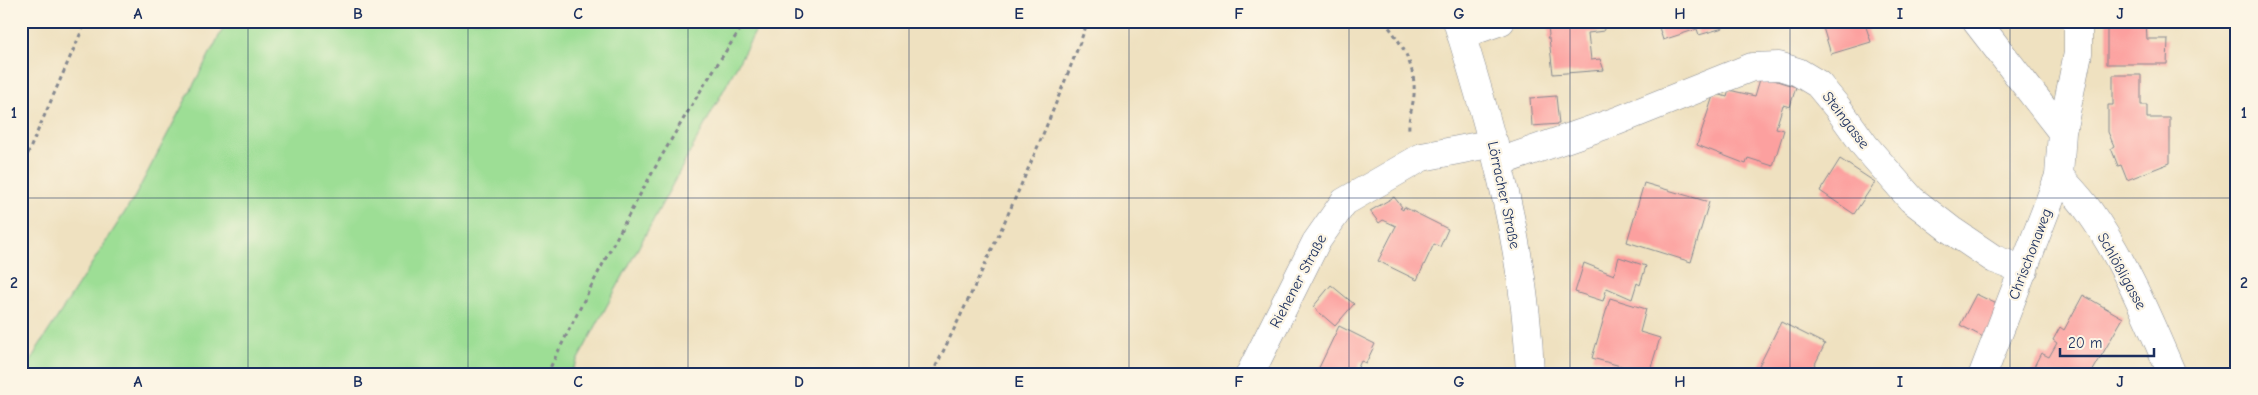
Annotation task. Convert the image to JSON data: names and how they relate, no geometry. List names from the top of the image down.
{
  "streets": {
    "street": [
      "Steingasse",
      "Lörracher Straße",
      "Chrischonaweg",
      "Schlößligasse",
      "Riehener Straße"
    ]
  },
  "crossings": [
    ["Steingasse", "Lörracher Straße"],
    ["Steingasse", "Chrischonaweg"],
    ["Steingasse", "Riehener Straße"],
    ["Lörracher Straße", "Riehener Straße"],
    ["Chrischonaweg", "Schlößligasse"]
  ],
  "scale_bar": "20 m",
  "grid": {
    "columns": [
      "A",
      "B",
      "C",
      "D",
      "E",
      "F",
      "G",
      "H",
      "I",
      "J"
    ],
    "rows": ["1", "2"]
  }
}
